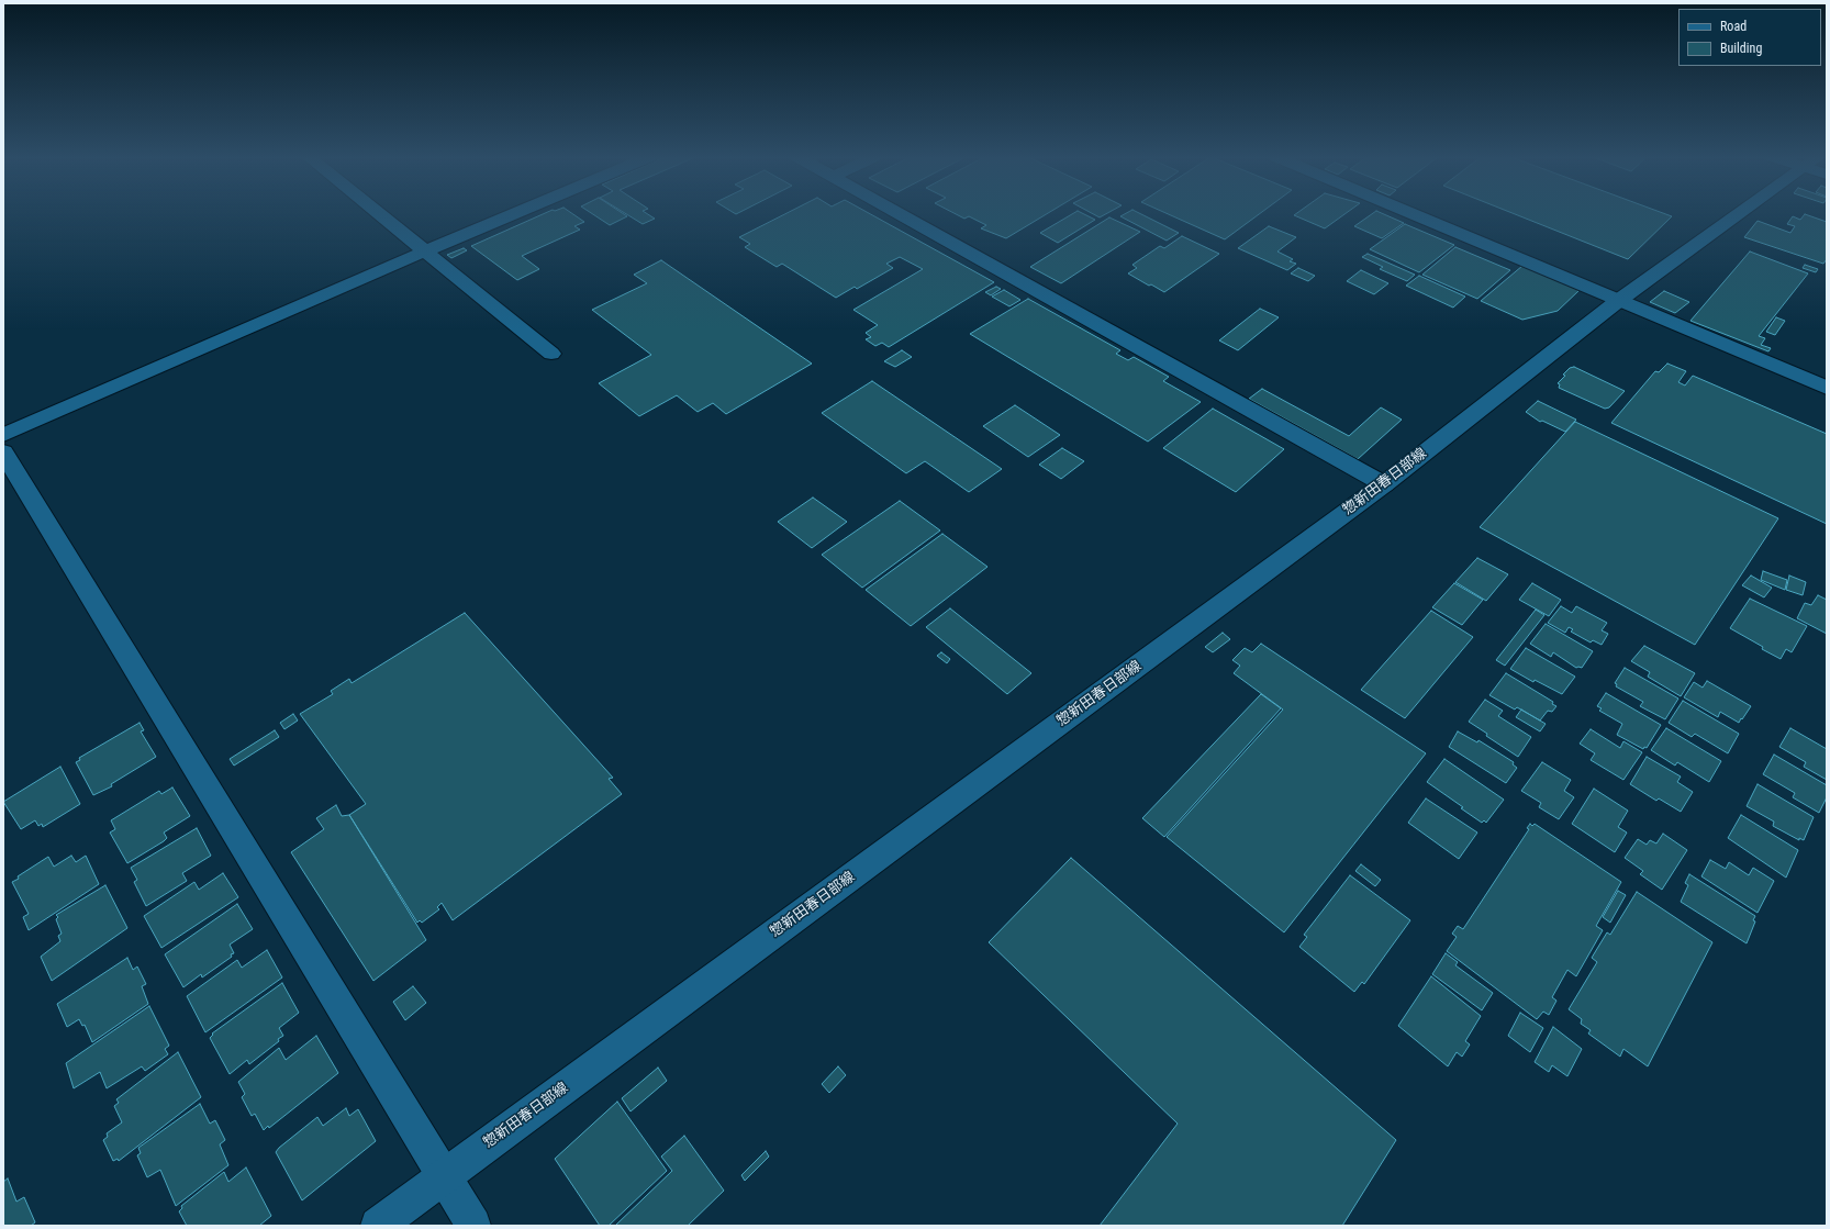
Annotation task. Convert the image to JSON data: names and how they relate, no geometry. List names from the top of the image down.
{
  "streets": {
    "street": ["惣新田春日部線"]
  },
  "legend": ["Road", "Building"]
}
